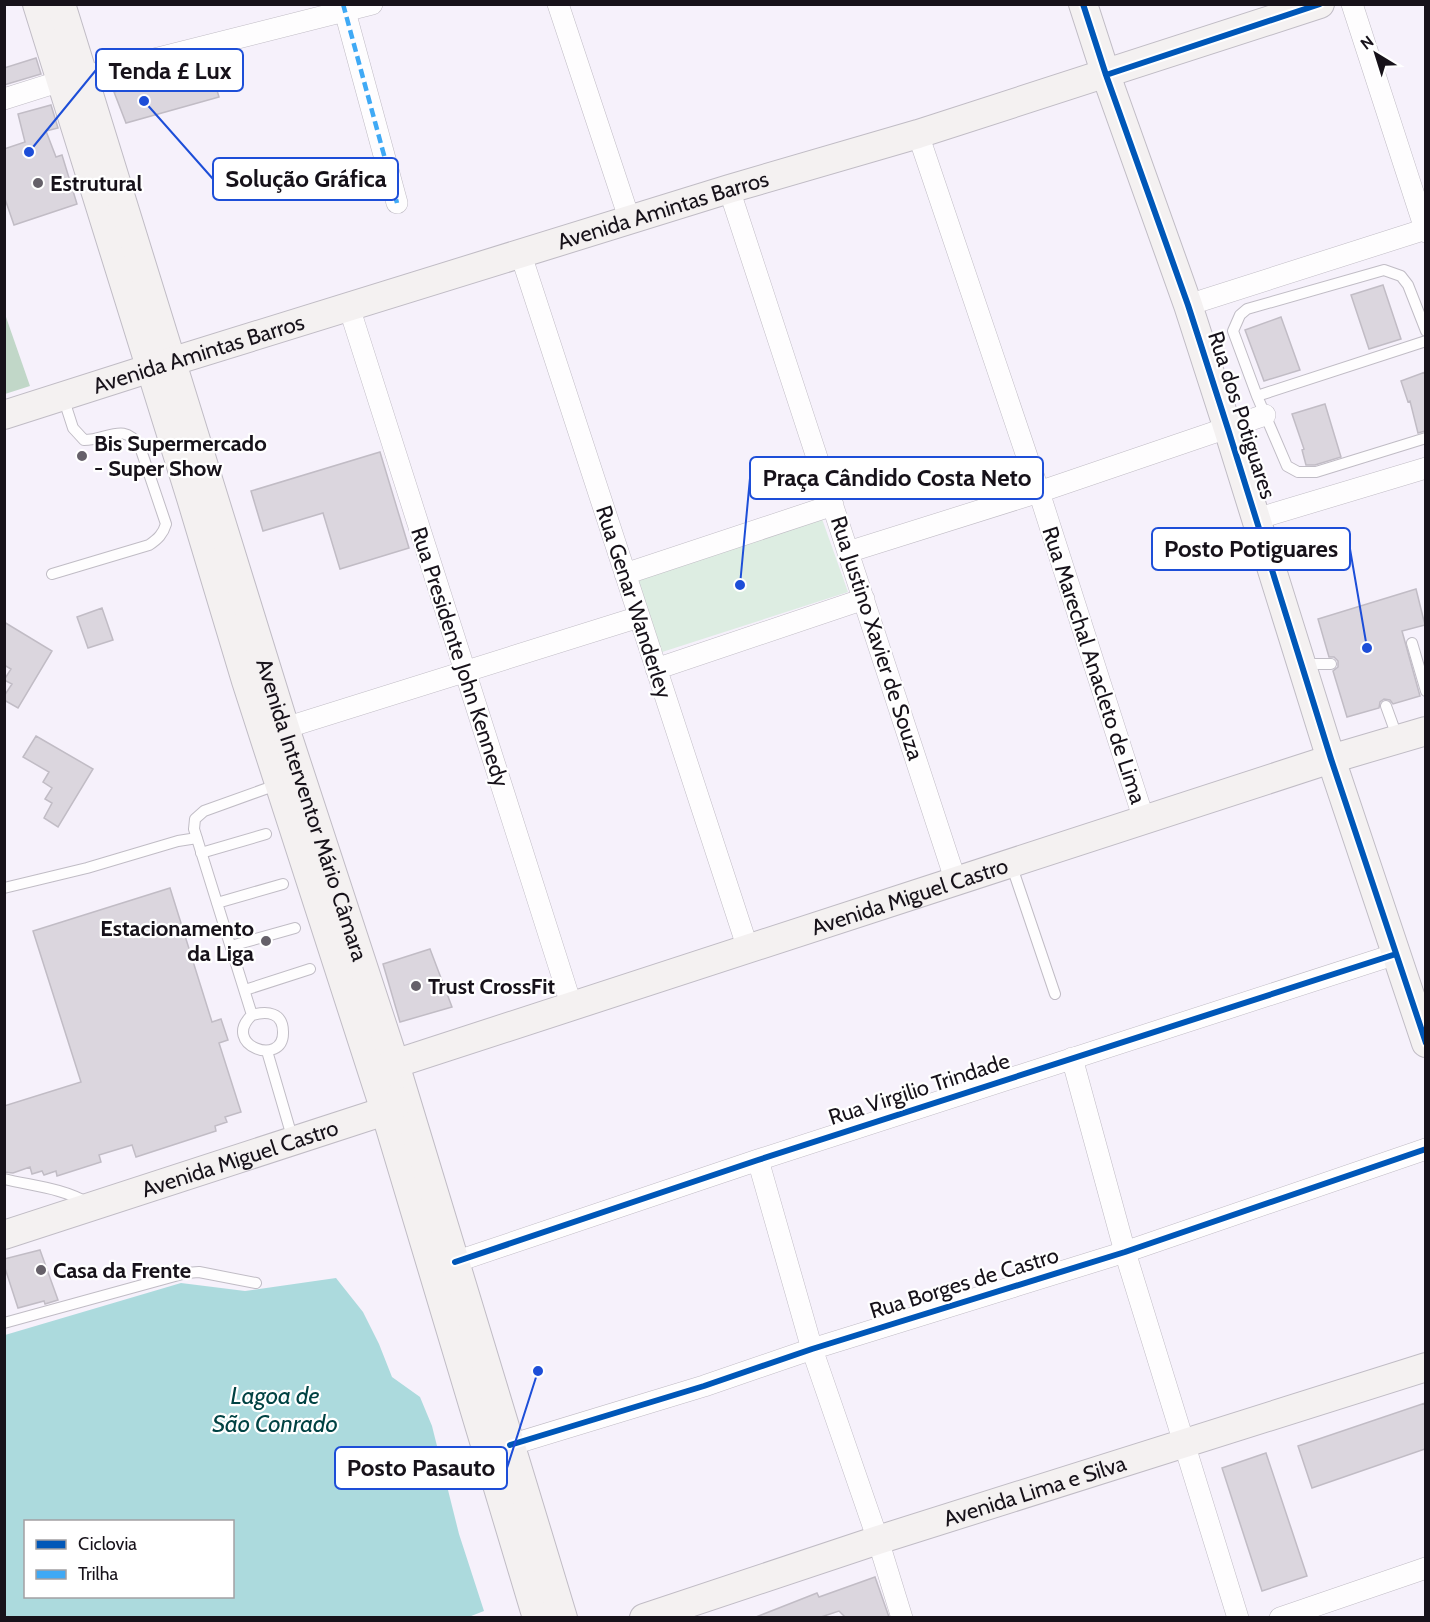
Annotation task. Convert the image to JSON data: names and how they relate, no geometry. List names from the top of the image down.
{
  "streets": {
    "main road": [
      "Avenida Amintas Barros",
      "Rua dos Potiguares",
      "Avenida Interventor Mário Câmara",
      "Avenida Miguel Castro",
      "Avenida Lima e Silva"
    ],
    "street": [
      "Rua Genar Wanderley",
      "Rua Justino Xavier de Souza",
      "Rua Presidente John Kennedy",
      "Rua Marechal Anacleto de Lima",
      "Rua Virgilio Trindade",
      "Rua Borges de Castro"
    ]
  },
  "crossings": [
    ["Avenida Amintas Barros", "Rua dos Potiguares"],
    ["Avenida Amintas Barros", "Rua Genar Wanderley"],
    ["Avenida Amintas Barros", "Rua Justino Xavier de Souza"],
    ["Avenida Amintas Barros", "Rua Presidente John Kennedy"],
    ["Avenida Amintas Barros", "Rua Marechal Anacleto de Lima"],
    ["Avenida Amintas Barros", "Avenida Interventor Mário Câmara"],
    ["Rua dos Potiguares", "Avenida Miguel Castro"],
    ["Rua dos Potiguares", "Rua Virgilio Trindade"],
    ["Rua Genar Wanderley", "Avenida Miguel Castro"],
    ["Rua Justino Xavier de Souza", "Avenida Miguel Castro"],
    ["Rua Presidente John Kennedy", "Avenida Miguel Castro"],
    ["Rua Marechal Anacleto de Lima", "Avenida Miguel Castro"],
    ["Avenida Interventor Mário Câmara", "Avenida Miguel Castro"],
    ["Avenida Interventor Mário Câmara", "Rua Virgilio Trindade"],
    ["Avenida Interventor Mário Câmara", "Rua Borges de Castro"]
  ],
  "water": ["Lagoa de São Conrado"],
  "places": [
    "Solução Gráfica",
    "Tenda £ Lux",
    "Estrutural",
    "Bis Supermercado - Super Show",
    "Praça Cândido Costa Neto",
    "Posto Potiguares",
    "Estacionamento da Liga",
    "Trust CrossFit",
    "Casa da Frente",
    "Posto Pasauto"
  ],
  "legend": ["Ciclovia", "Trilha"],
  "north": "top left"
}
